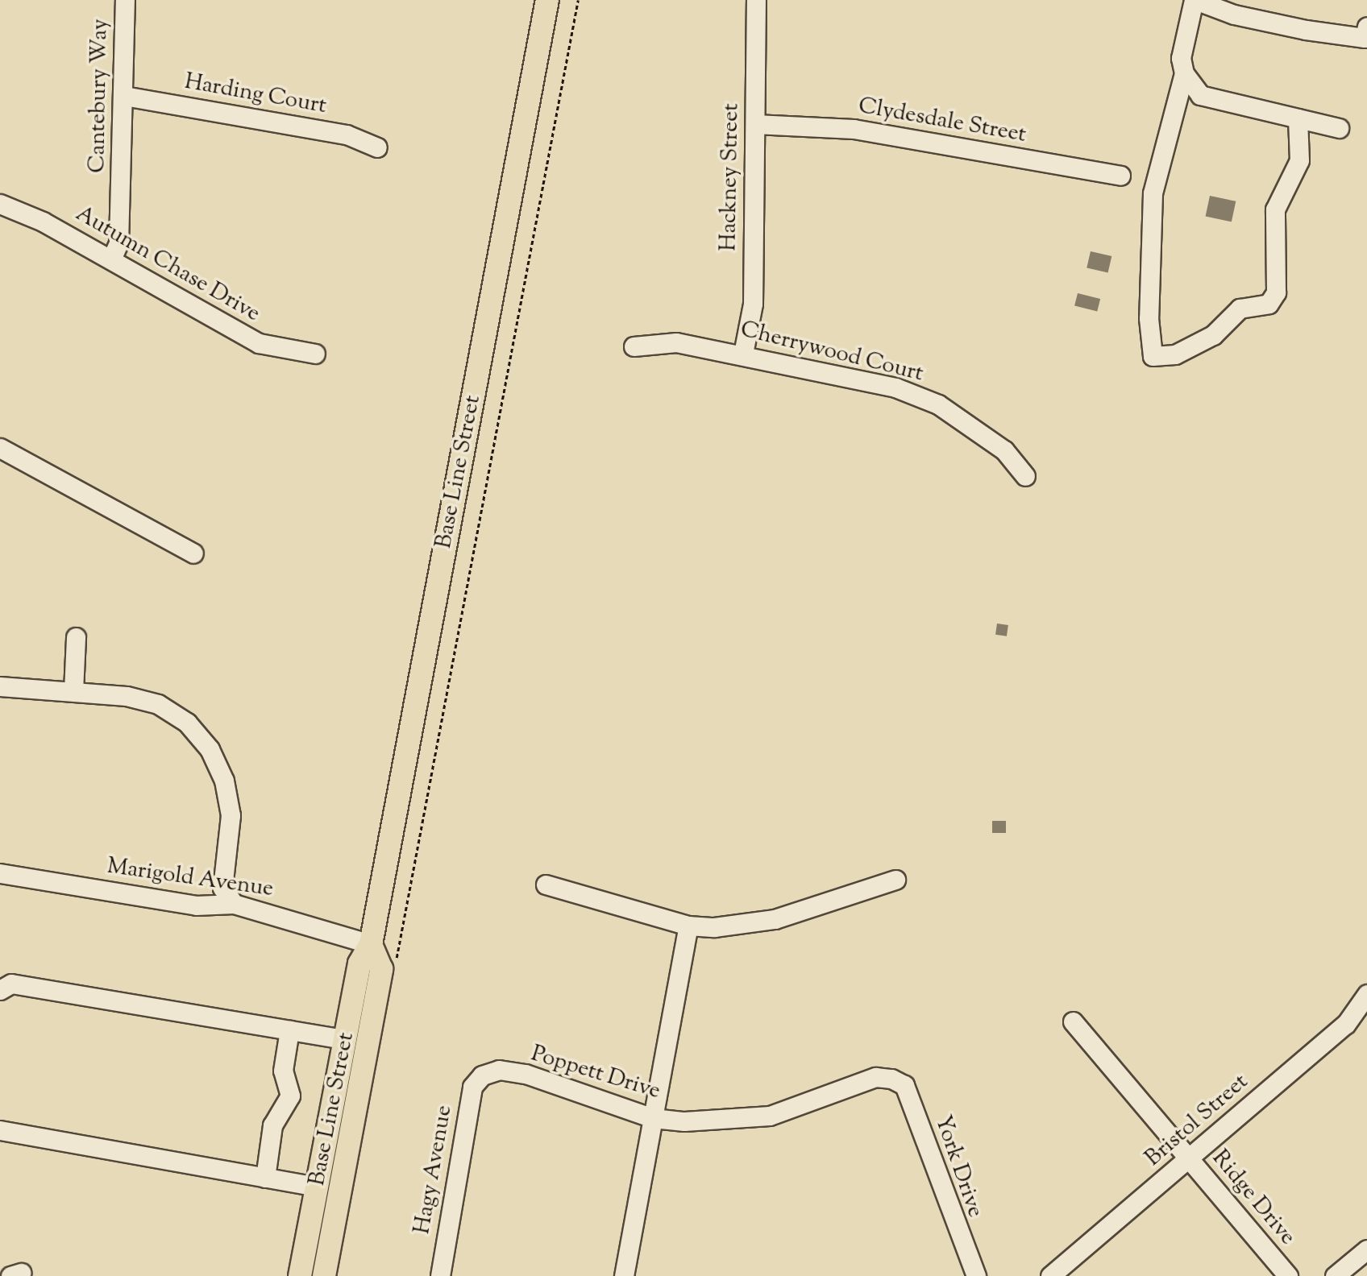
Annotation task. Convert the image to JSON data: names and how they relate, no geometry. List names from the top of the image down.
{
  "streets": {
    "main road": ["Base Line Street"],
    "street": [
      "Harding Court",
      "Cantebury Way",
      "Clydesdale Street",
      "Hackney Street",
      "Autumn Chase Drive",
      "Cherrywood Court",
      "Marigold Avenue",
      "Poppett Drive",
      "Bristol Street",
      "York Drive",
      "Hagy Avenue",
      "Ridge Drive"
    ]
  },
  "crossings": [
    ["Harding Court", "Cantebury Way"],
    ["Cantebury Way", "Autumn Chase Drive"],
    ["Clydesdale Street", "Hackney Street"],
    ["Hackney Street", "Cherrywood Court"],
    ["Base Line Street", "Marigold Avenue"],
    ["Poppett Drive", "York Drive"],
    ["Poppett Drive", "Hagy Avenue"],
    ["Bristol Street", "Ridge Drive"]
  ]
}
